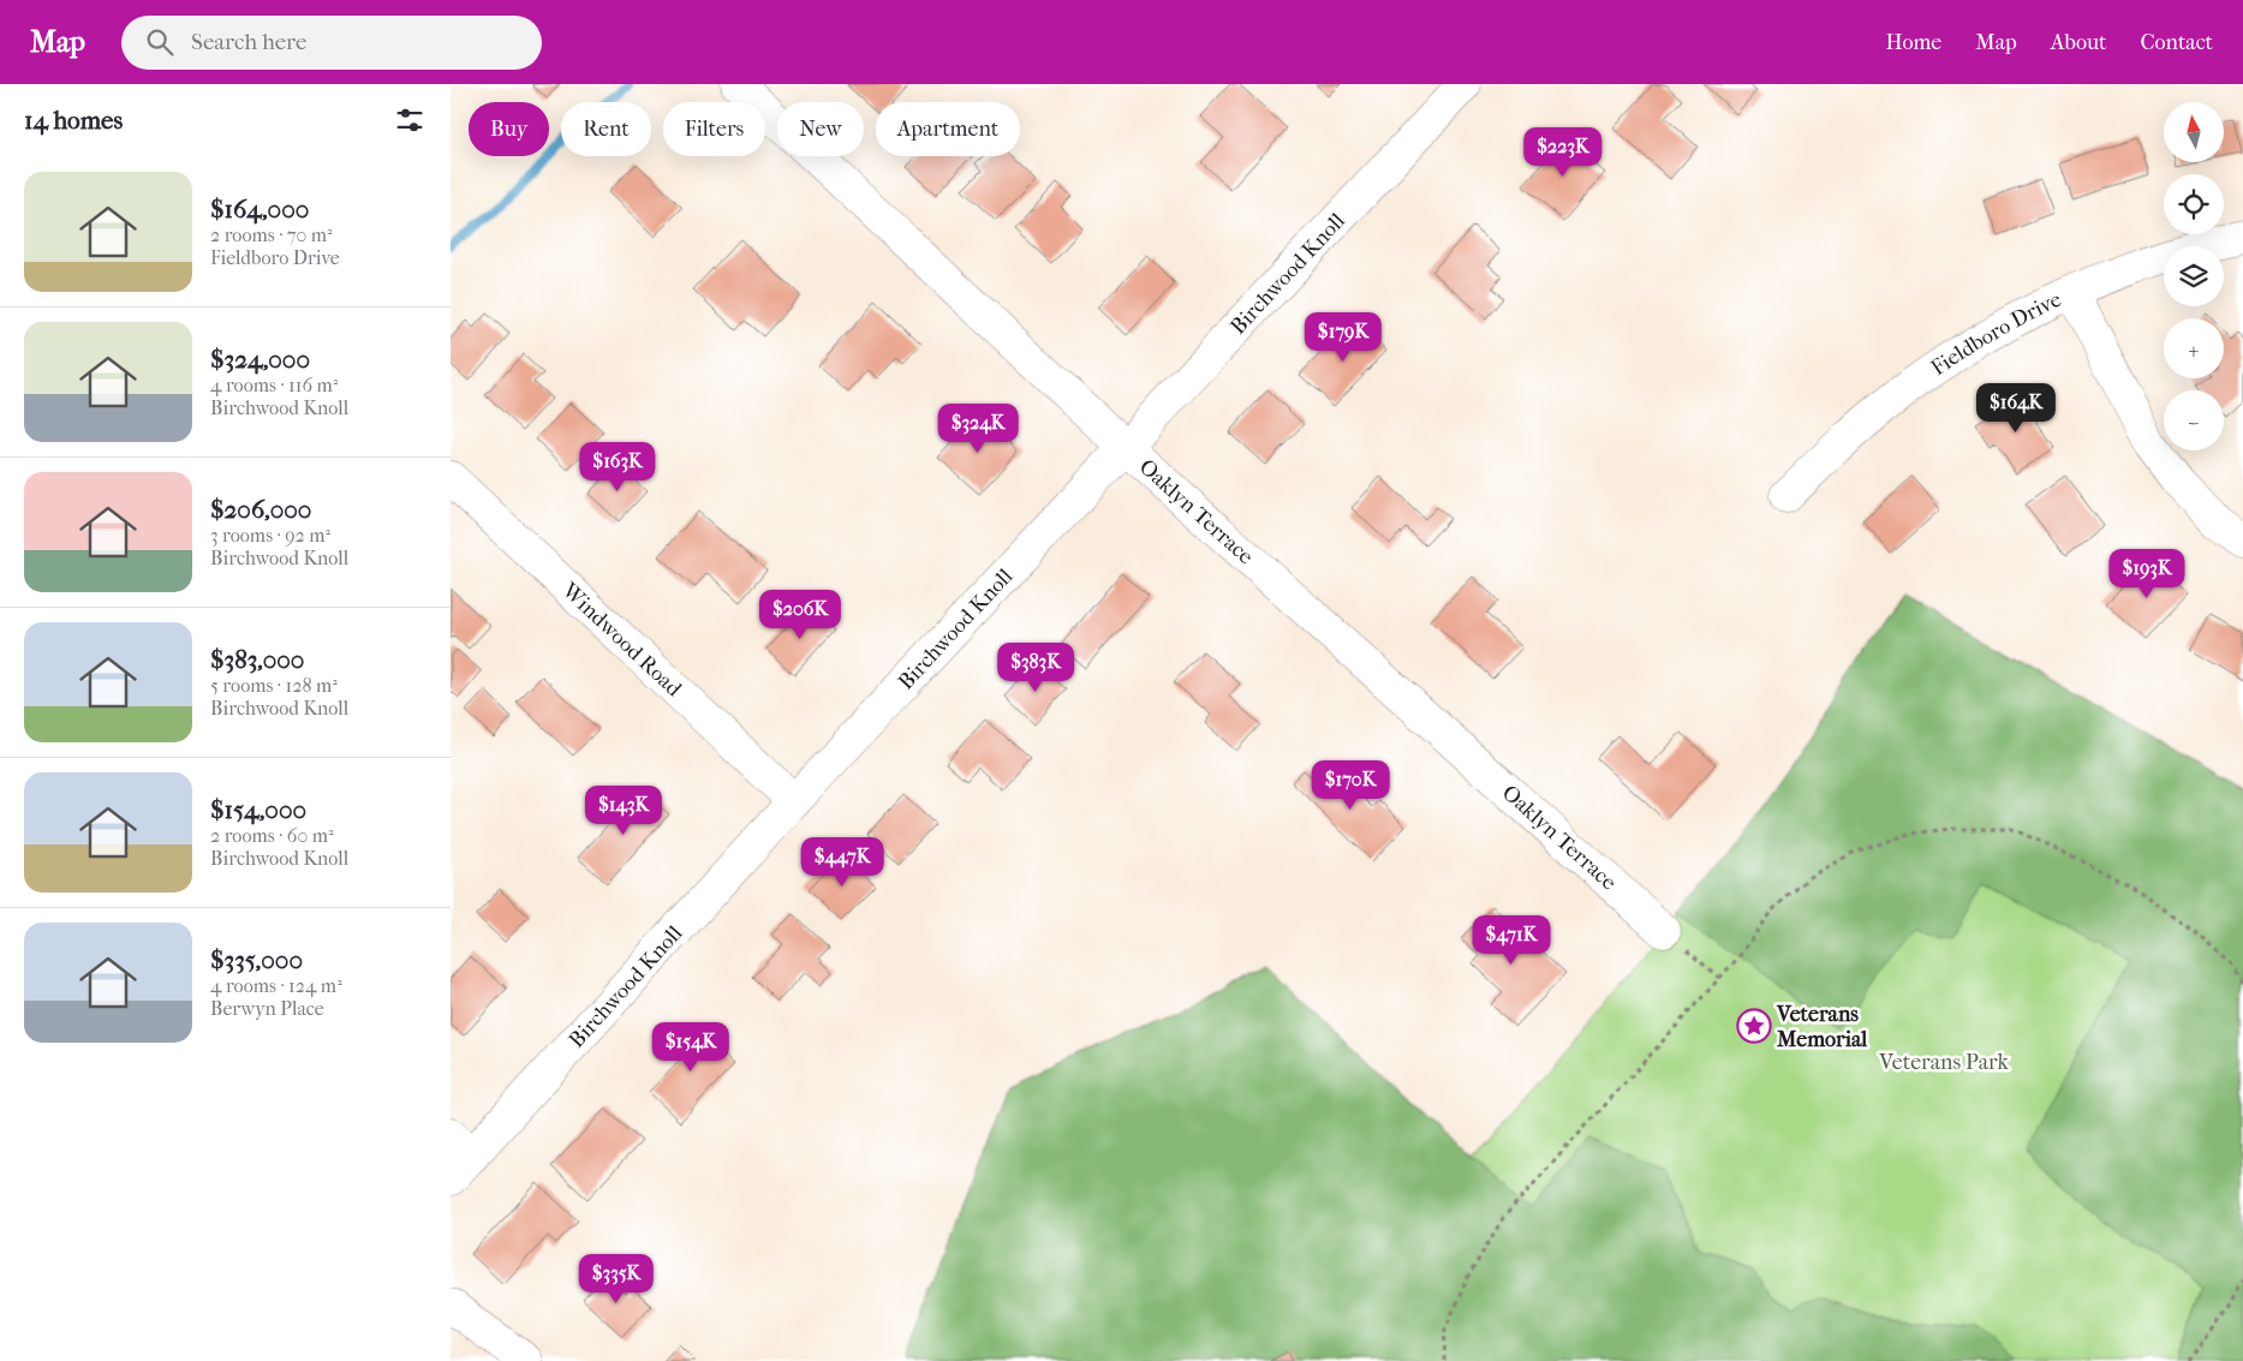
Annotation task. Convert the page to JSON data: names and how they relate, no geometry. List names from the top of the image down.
{
  "streets": {
    "street": [
      "Birchwood Knoll",
      "Fieldboro Drive",
      "Oaklyn Terrace",
      "Windwood Road"
    ]
  },
  "crossings": [
    ["Birchwood Knoll", "Oaklyn Terrace"],
    ["Birchwood Knoll", "Windwood Road"]
  ],
  "parks": ["Veterans Park"],
  "places": {
    "place": ["Veterans Memorial"]
  },
  "north": "top",
  "page": {
    "header": "Map",
    "search": "Search here",
    "nav": [
      "Home",
      "Map",
      "About",
      "Contact"
    ],
    "heading": "14 homes",
    "map_buttons": ["+", "−"],
    "chip": [
      "Buy",
      "Rent",
      "Filters",
      "New",
      "Apartment"
    ],
    "price": [
      "$223K",
      "$179K",
      "$164K",
      "$324K",
      "$163K",
      "$193K",
      "$206K",
      "$383K",
      "$170K",
      "$143K",
      "$447K",
      "$471K",
      "$154K",
      "$335K"
    ],
    "list": [
      {
        "name": "$164,000",
        "note": "2 rooms · 70 m² · Fieldboro Drive"
      },
      {
        "name": "$324,000",
        "note": "4 rooms · 116 m² · Birchwood Knoll"
      },
      {
        "name": "$206,000",
        "note": "3 rooms · 92 m² · Birchwood Knoll"
      },
      {
        "name": "$383,000",
        "note": "5 rooms · 128 m² · Birchwood Knoll"
      },
      {
        "name": "$154,000",
        "note": "2 rooms · 60 m² · Birchwood Knoll"
      },
      {
        "name": "$335,000",
        "note": "4 rooms · 124 m² · Berwyn Place"
      }
    ]
  }
}
